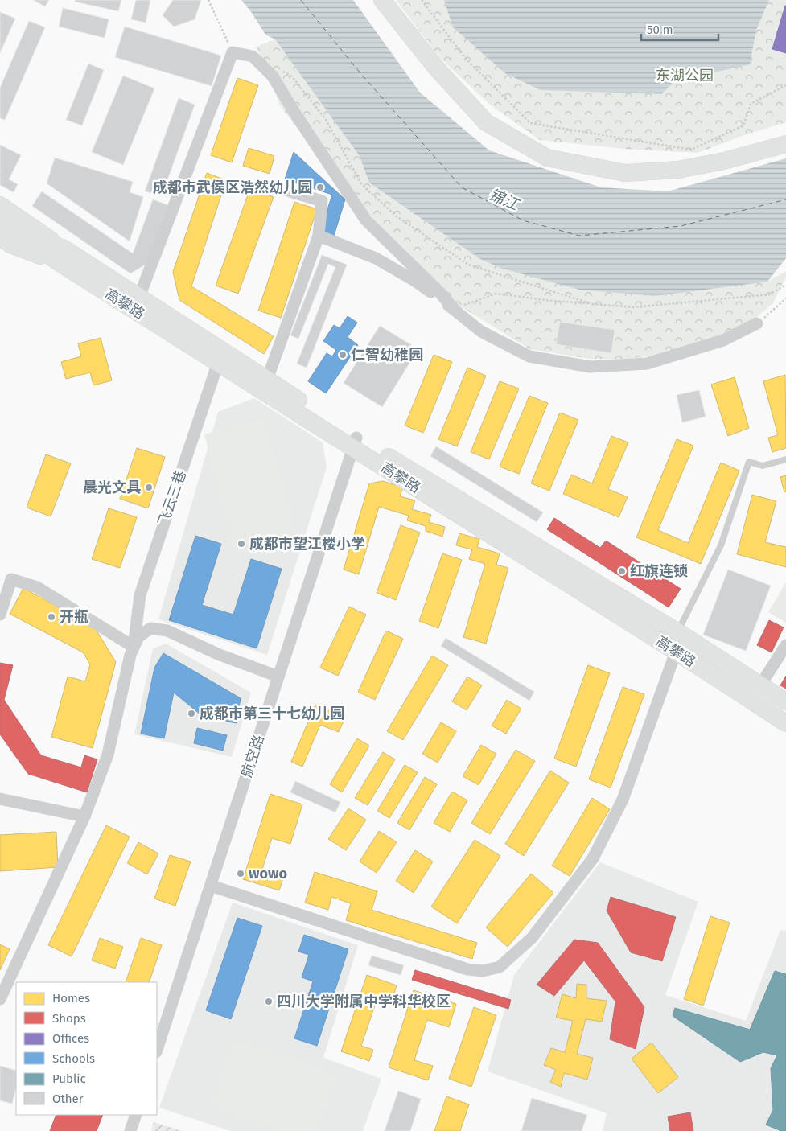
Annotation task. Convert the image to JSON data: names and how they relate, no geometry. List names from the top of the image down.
{
  "streets": {
    "main road": ["高攀路"],
    "street": ["飞云三巷", "航空路"]
  },
  "crossings": [
    ["高攀路", "飞云三巷"],
    ["高攀路", "航空路"]
  ],
  "water": ["锦江"],
  "parks": ["东湖公园"],
  "places": [
    "成都市武侯区浩然幼儿园",
    "仁智幼稚园",
    "晨光文具",
    "成都市望江楼小学",
    "红旗连锁",
    "开瓶",
    "成都市第三十七幼儿园",
    "wowo",
    "四川大学附属中学科华校区"
  ],
  "legend": [
    "Homes",
    "Shops",
    "Offices",
    "Schools",
    "Public",
    "Other"
  ],
  "scale_bar": "50 m"
}
